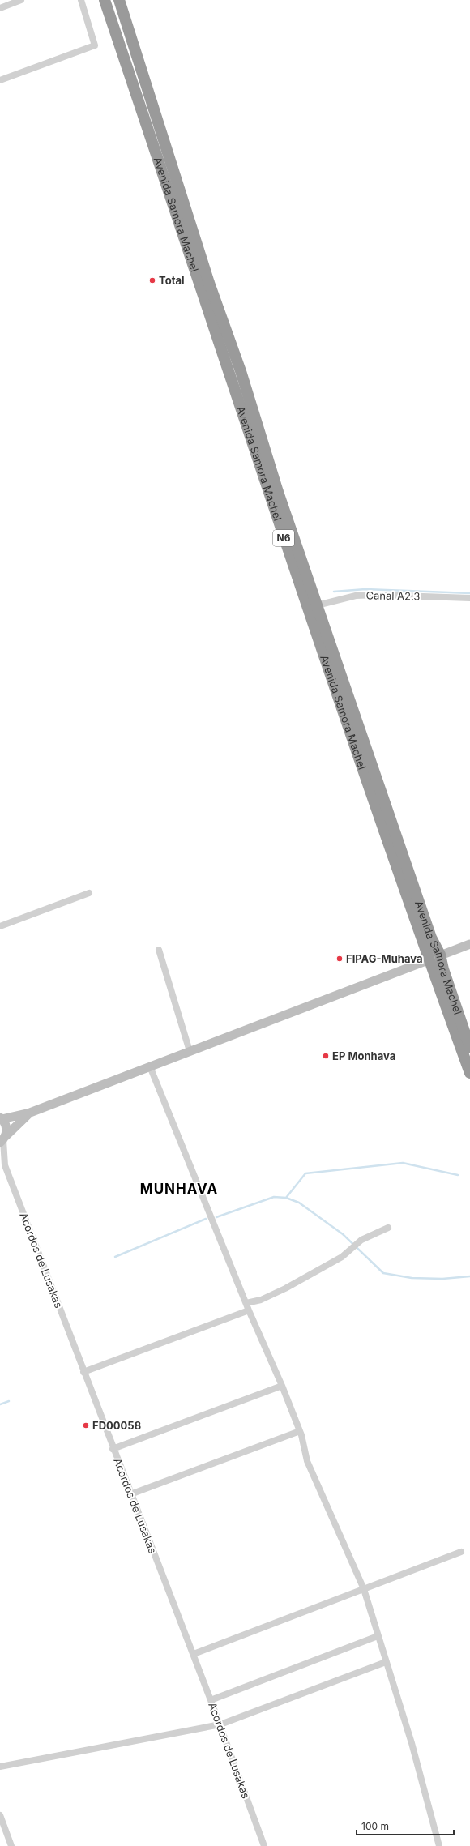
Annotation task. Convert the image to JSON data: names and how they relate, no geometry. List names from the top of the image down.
{
  "streets": {
    "highway": ["Avenida Samora Machel", "N6"],
    "street": ["Canal A2.3", "Acordos de Lusakas"]
  },
  "crossings": [
    ["Avenida Samora Machel", "Canal A2.3"]
  ],
  "districts": ["MUNHAVA"],
  "places": [
    "Total",
    "FIPAG-Muhava",
    "EP Monhava",
    "FD00058"
  ],
  "scale_bar": "100 m"
}
